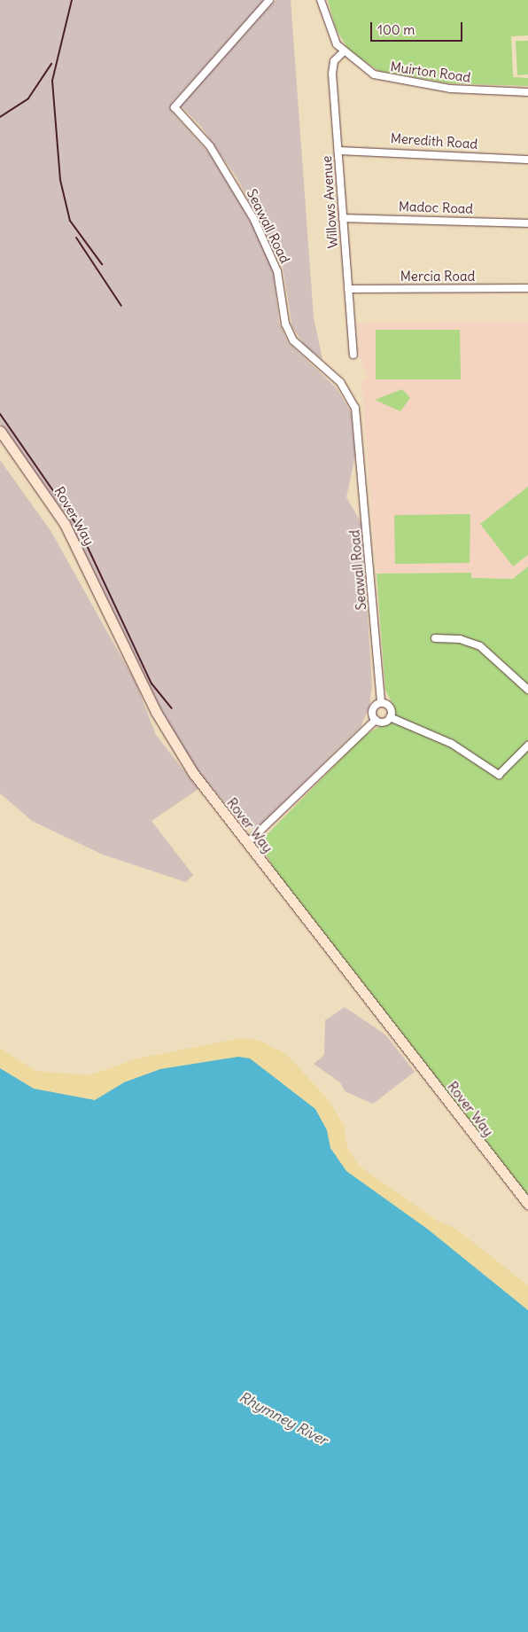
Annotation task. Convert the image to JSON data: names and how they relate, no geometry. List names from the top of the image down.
{
  "streets": {
    "street": [
      "Muirton Road",
      "Meredith Road",
      "Willows Avenue",
      "Madoc Road",
      "Seawall Road",
      "Mercia Road",
      "Rover Way"
    ]
  },
  "crossings": [
    ["Muirton Road", "Willows Avenue"],
    ["Meredith Road", "Willows Avenue"],
    ["Willows Avenue", "Madoc Road"],
    ["Willows Avenue", "Mercia Road"]
  ],
  "water": ["Rhymney River"],
  "scale_bar": "100 m"
}
